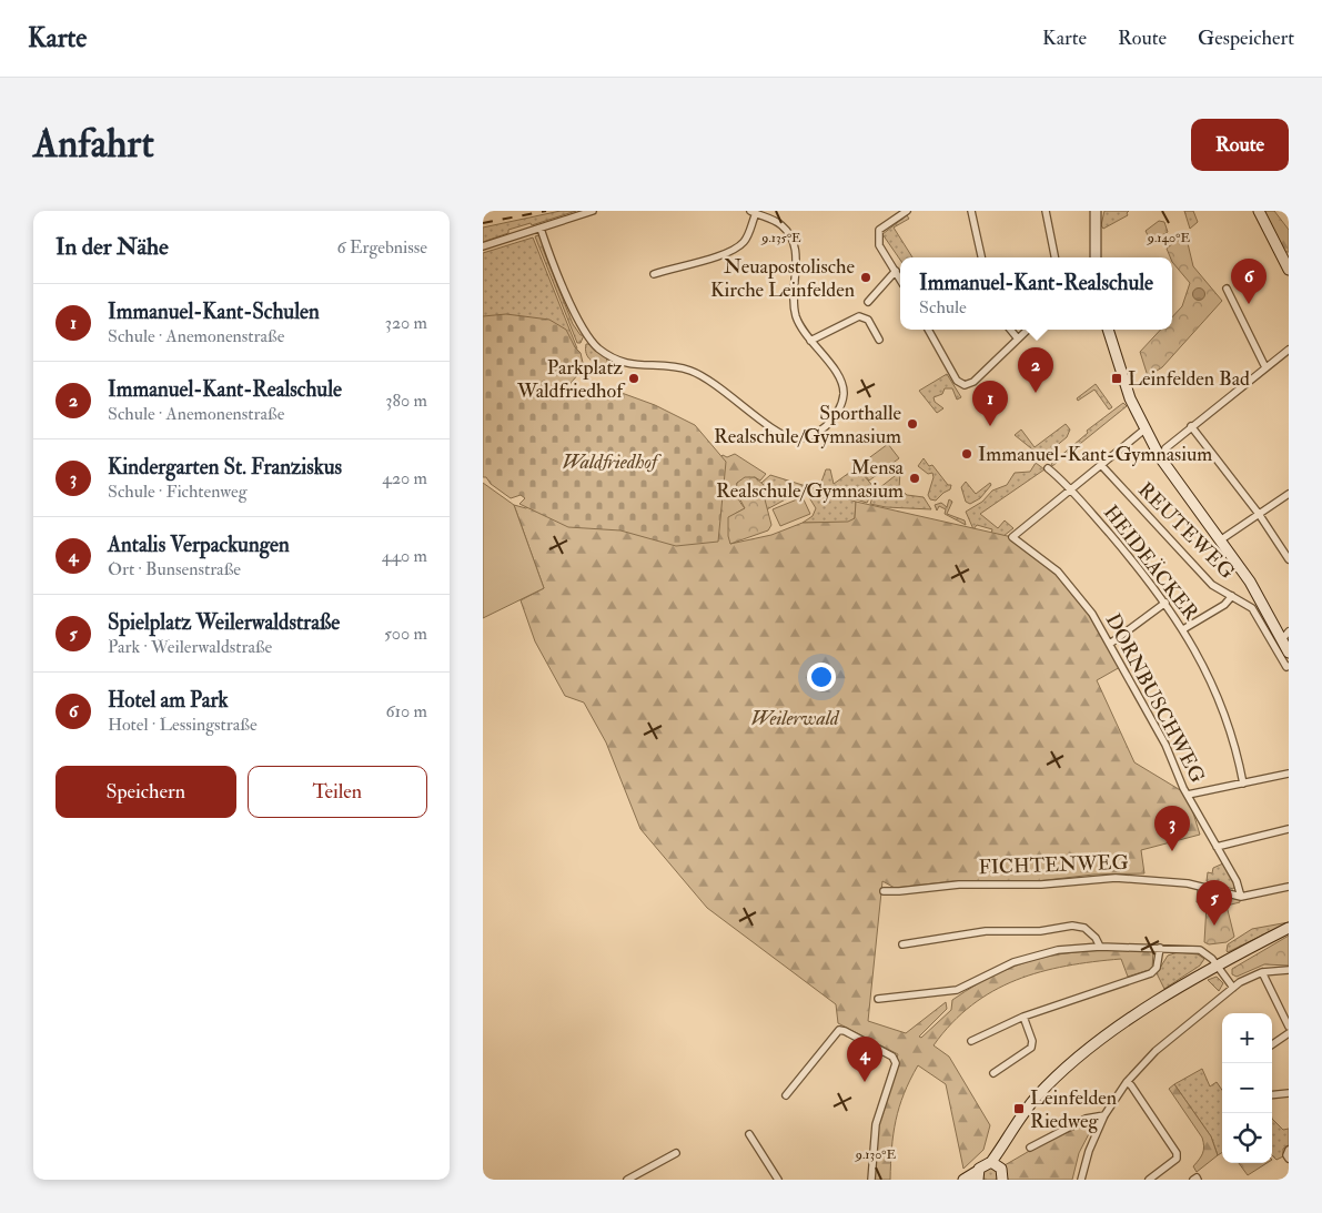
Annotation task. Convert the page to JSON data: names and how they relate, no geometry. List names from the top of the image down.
{
  "streets": {
    "street": [
      "REUTEWEG",
      "HEIDEÄCKER",
      "DORNBUSCHWEG",
      "FICHTENWEG"
    ]
  },
  "crossings": [
    ["HEIDEÄCKER", "DORNBUSCHWEG"],
    ["DORNBUSCHWEG", "FICHTENWEG"]
  ],
  "parks": ["Waldfriedhof", "Weilerwald"],
  "places": {
    "other": [
      "Neuapostolische Kirche Leinfelden",
      "Parkplatz Waldfriedhof",
      "Sporthalle Realschule/Gymnasium",
      "Immanuel-Kant-Gymnasium",
      "Mensa Realschule/Gymnasium"
    ],
    "transit": ["Leinfelden Bad", "Leinfelden Riedweg"]
  },
  "page": {
    "header": "Karte",
    "nav": ["Karte", "Route", "Gespeichert"],
    "buttons": [
      "Route",
      ["Speichern", "Teilen"]
    ],
    "title": "Anfahrt",
    "heading": ["In der Nähe", "6 Ergebnisse"],
    "popup": ["Immanuel-Kant-Realschule", "Schule"],
    "pins": [
      "6",
      "2",
      "1",
      "3",
      "5",
      "4"
    ],
    "list": [
      {
        "mark": "1",
        "name": "Immanuel-Kant-Schulen",
        "note": "Schule · Anemonenstraße",
        "value": "320 m"
      },
      {
        "mark": "2",
        "name": "Immanuel-Kant-Realschule",
        "note": "Schule · Anemonenstraße",
        "value": "380 m"
      },
      {
        "mark": "3",
        "name": "Kindergarten St. Franziskus",
        "note": "Schule · Fichtenweg",
        "value": "420 m"
      },
      {
        "mark": "4",
        "name": "Antalis Verpackungen",
        "note": "Ort · Bunsenstraße",
        "value": "440 m"
      },
      {
        "mark": "5",
        "name": "Spielplatz Weilerwaldstraße",
        "note": "Park · Weilerwaldstraße",
        "value": "500 m"
      },
      {
        "mark": "6",
        "name": "Hotel am Park",
        "note": "Hotel · Lessingstraße",
        "value": "610 m"
      }
    ],
    "map_buttons": ["+", "−"]
  },
  "coordinates": ["9.135°E", "9.140°E", "9.130°E"]
}
